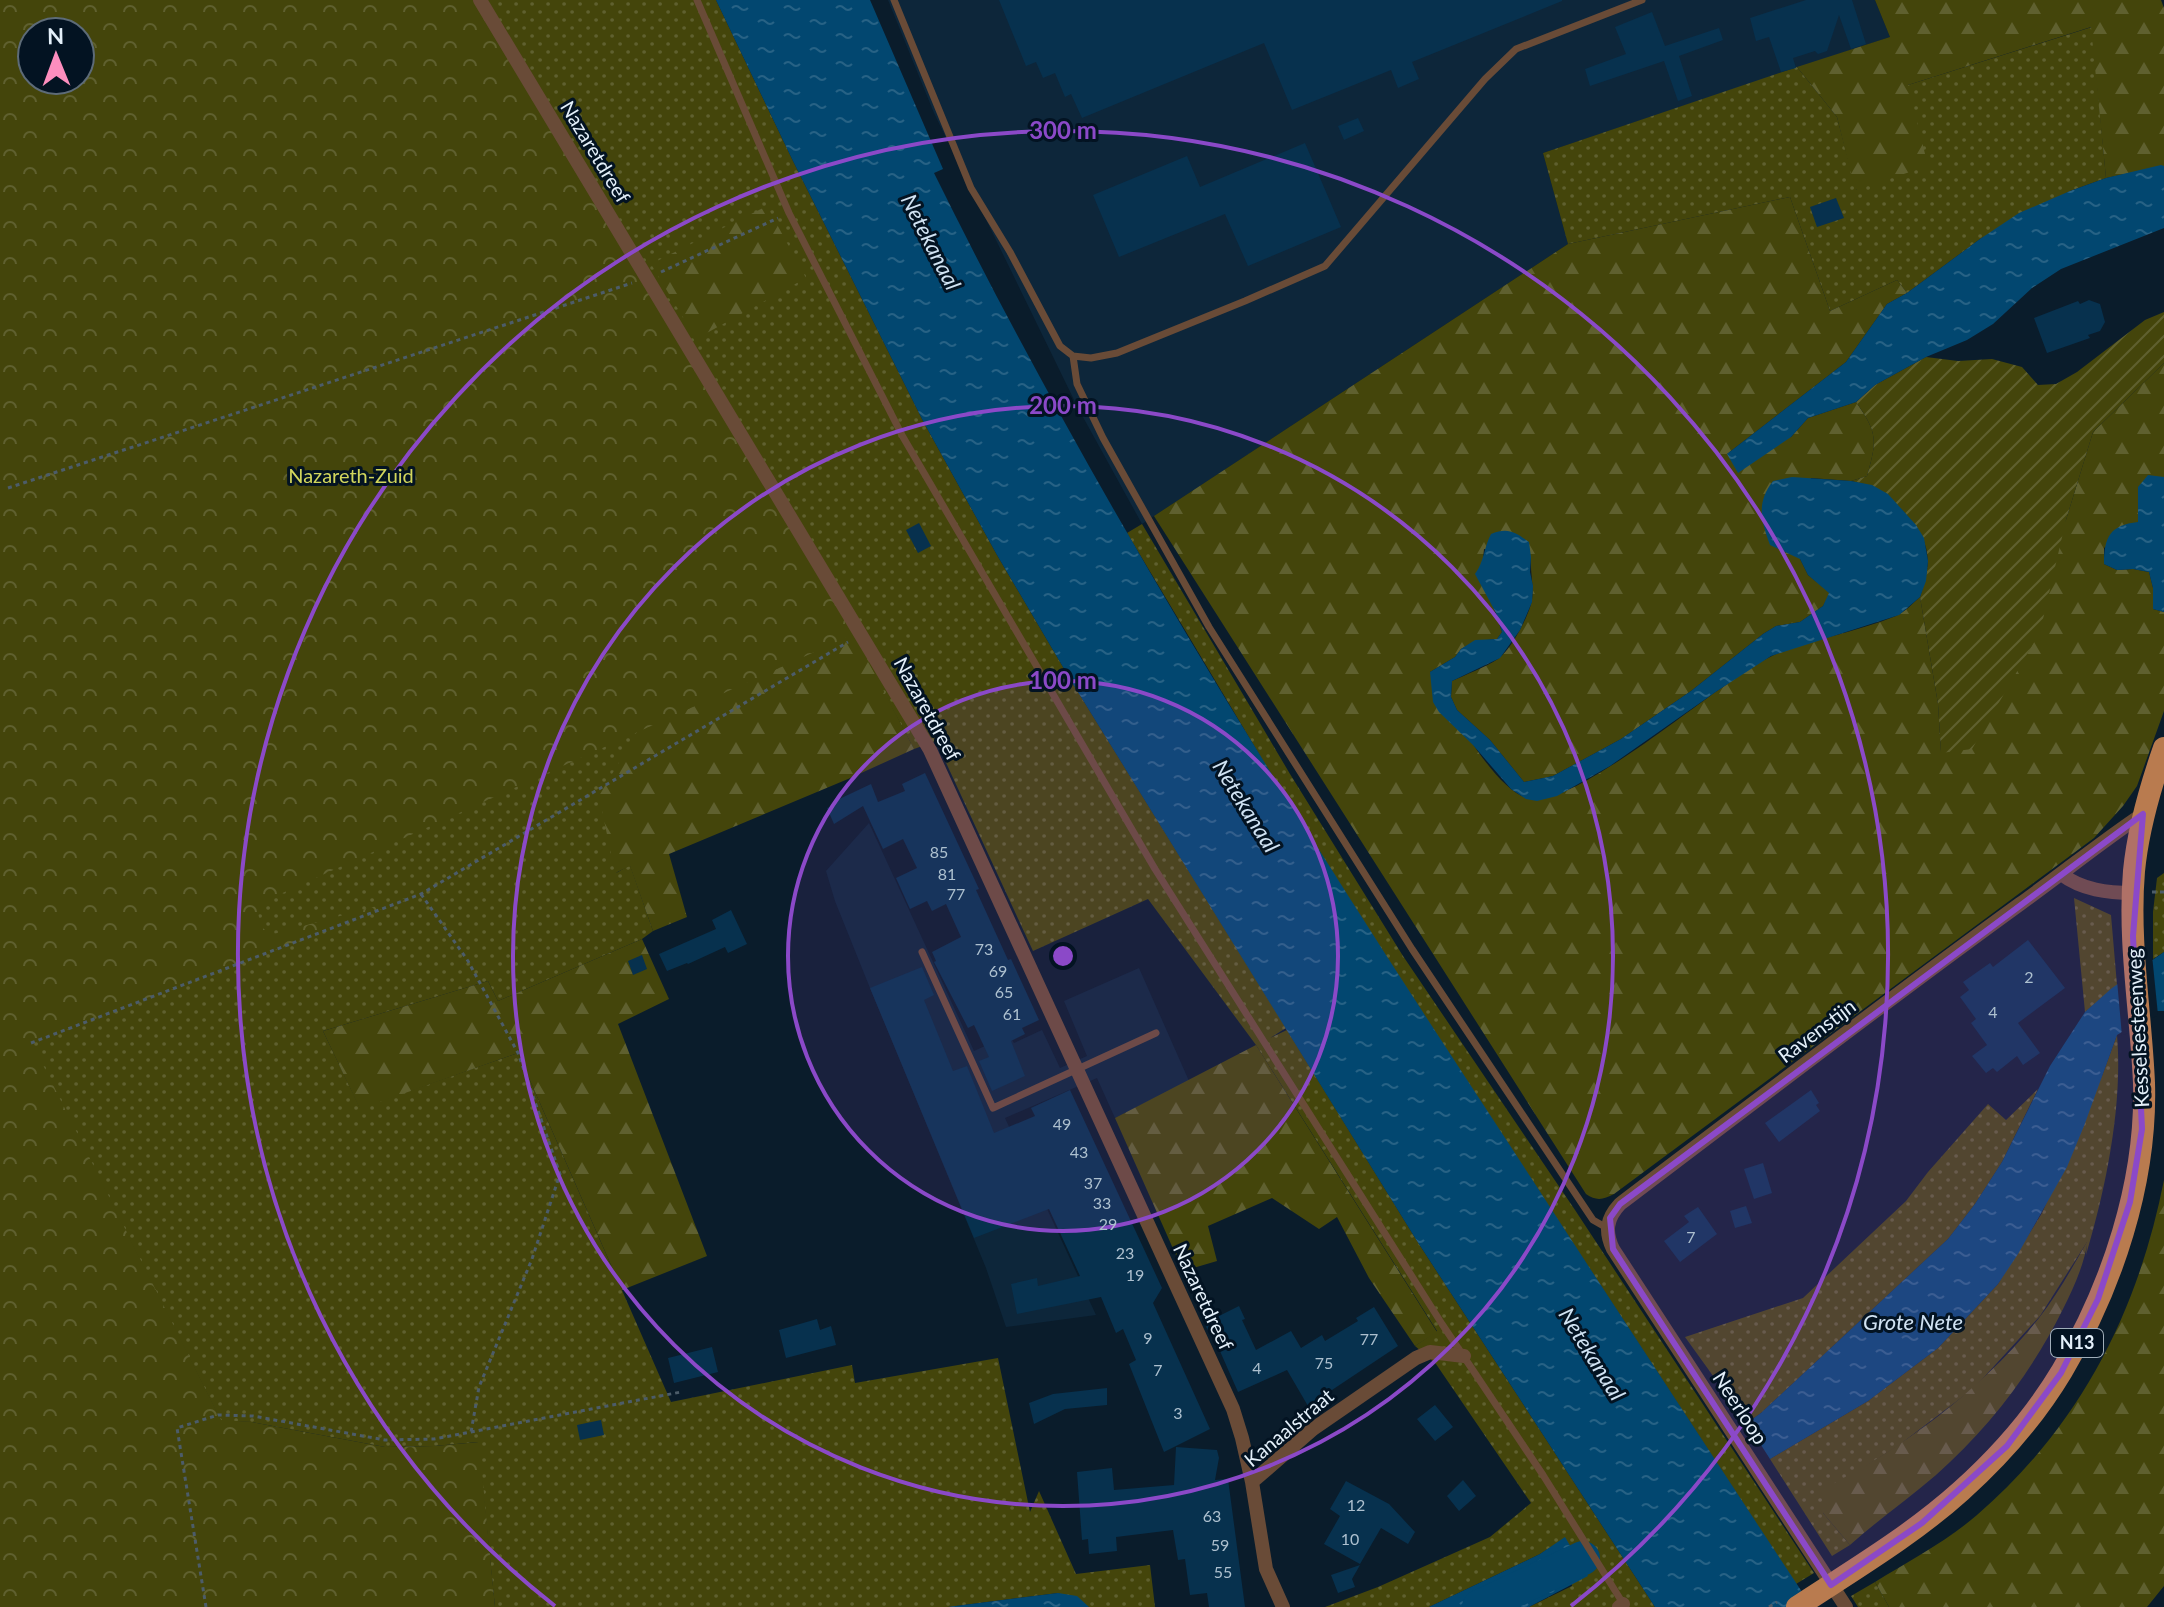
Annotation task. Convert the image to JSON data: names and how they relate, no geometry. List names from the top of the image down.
{
  "streets": {
    "main road": ["Kesselsesteenweg", "N13"],
    "street": [
      "Nazaretdreef",
      "Ravenstijn",
      "Neerloop",
      "Kanaalstraat"
    ]
  },
  "crossings": [
    ["Nazaretdreef", "Kanaalstraat"],
    ["Kesselsesteenweg", "Ravenstijn"],
    ["Ravenstijn", "Neerloop"]
  ],
  "water": ["Netekanaal", "Grote Nete"],
  "parks": ["Nazareth-Zuid"],
  "house_numbers": [
    "85",
    "81",
    "77",
    "73",
    "69",
    "2",
    "65",
    "4",
    "61",
    "49",
    "43",
    "37",
    "33",
    "29",
    "7",
    "23",
    "19",
    "9",
    "77",
    "75",
    "4",
    "7",
    "3",
    "12",
    "63",
    "10",
    "59",
    "55"
  ],
  "north": "top",
  "rings": ["300 m", "200 m", "100 m"]
}
